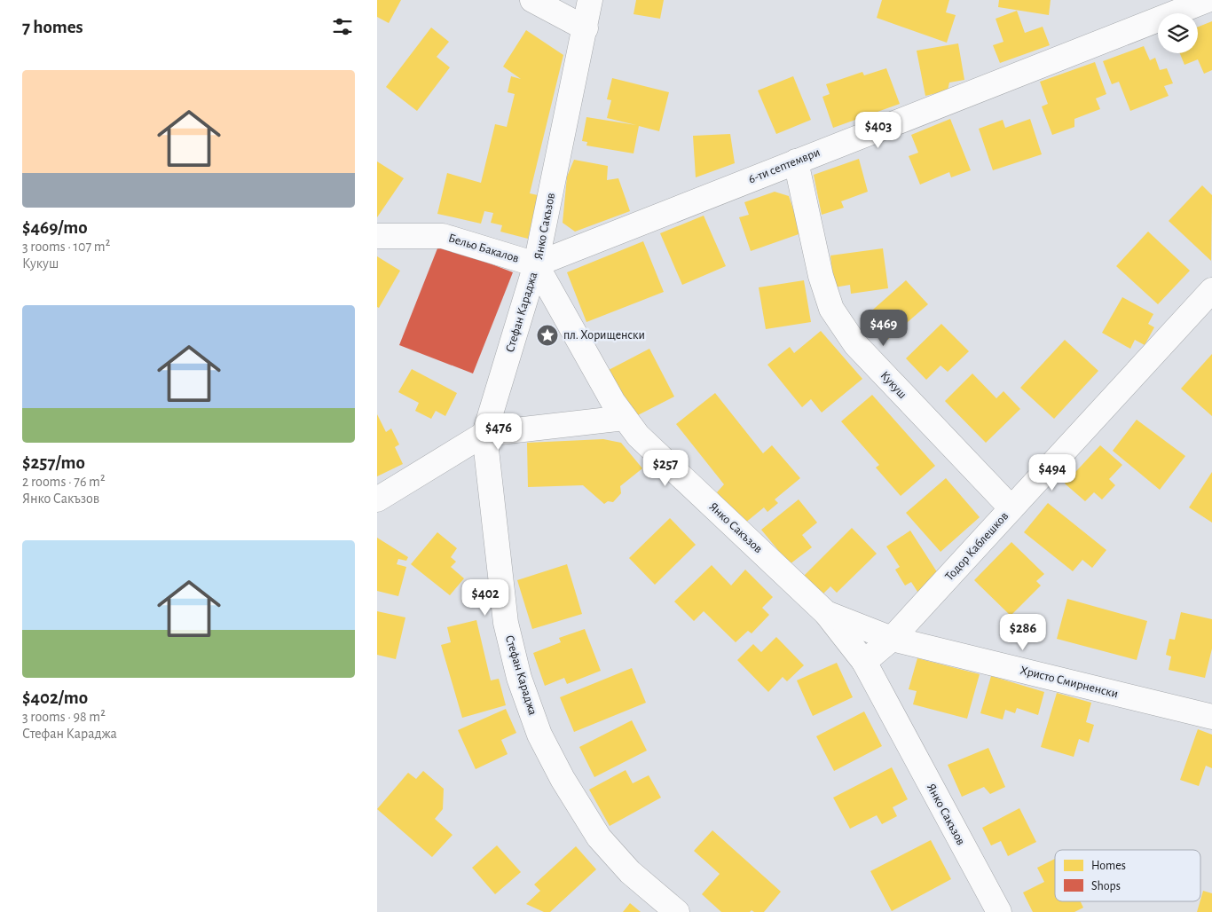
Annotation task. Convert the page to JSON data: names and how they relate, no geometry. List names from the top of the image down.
{
  "streets": {
    "street": [
      "6-ти септември",
      "Янко Сакъзов",
      "Бельо Бакалов",
      "Стефан Караджа",
      "Кукуш",
      "Тодор Каблешков",
      "Христо Смирненски"
    ]
  },
  "crossings": [
    ["6-ти септември", "Янко Сакъзов"],
    ["6-ти септември", "Бельо Бакалов"],
    ["6-ти септември", "Стефан Караджа"],
    ["6-ти септември", "Кукуш"],
    ["Янко Сакъзов", "Бельо Бакалов"],
    ["Янко Сакъзов", "Стефан Караджа"],
    ["Янко Сакъзов", "Тодор Каблешков"],
    ["Янко Сакъзов", "Христо Смирненски"],
    ["Бельо Бакалов", "Стефан Караджа"],
    ["Кукуш", "Тодор Каблешков"],
    ["Тодор Каблешков", "Христо Смирненски"]
  ],
  "places": {
    "place": ["пл. Хорищенски"]
  },
  "legend": ["Homes", "Shops"],
  "page": {
    "heading": "7 homes",
    "list": [
      {
        "name": "$469/mo",
        "note": "3 rooms · 107 m² · Кукуш"
      },
      {
        "name": "$257/mo",
        "note": "2 rooms · 76 m² · Янко Сакъзов"
      },
      {
        "name": "$402/mo",
        "note": "3 rooms · 98 m² · Стефан Караджа"
      }
    ],
    "price": [
      "$403",
      "$469",
      "$476",
      "$257",
      "$494",
      "$402",
      "$286"
    ]
  }
}
